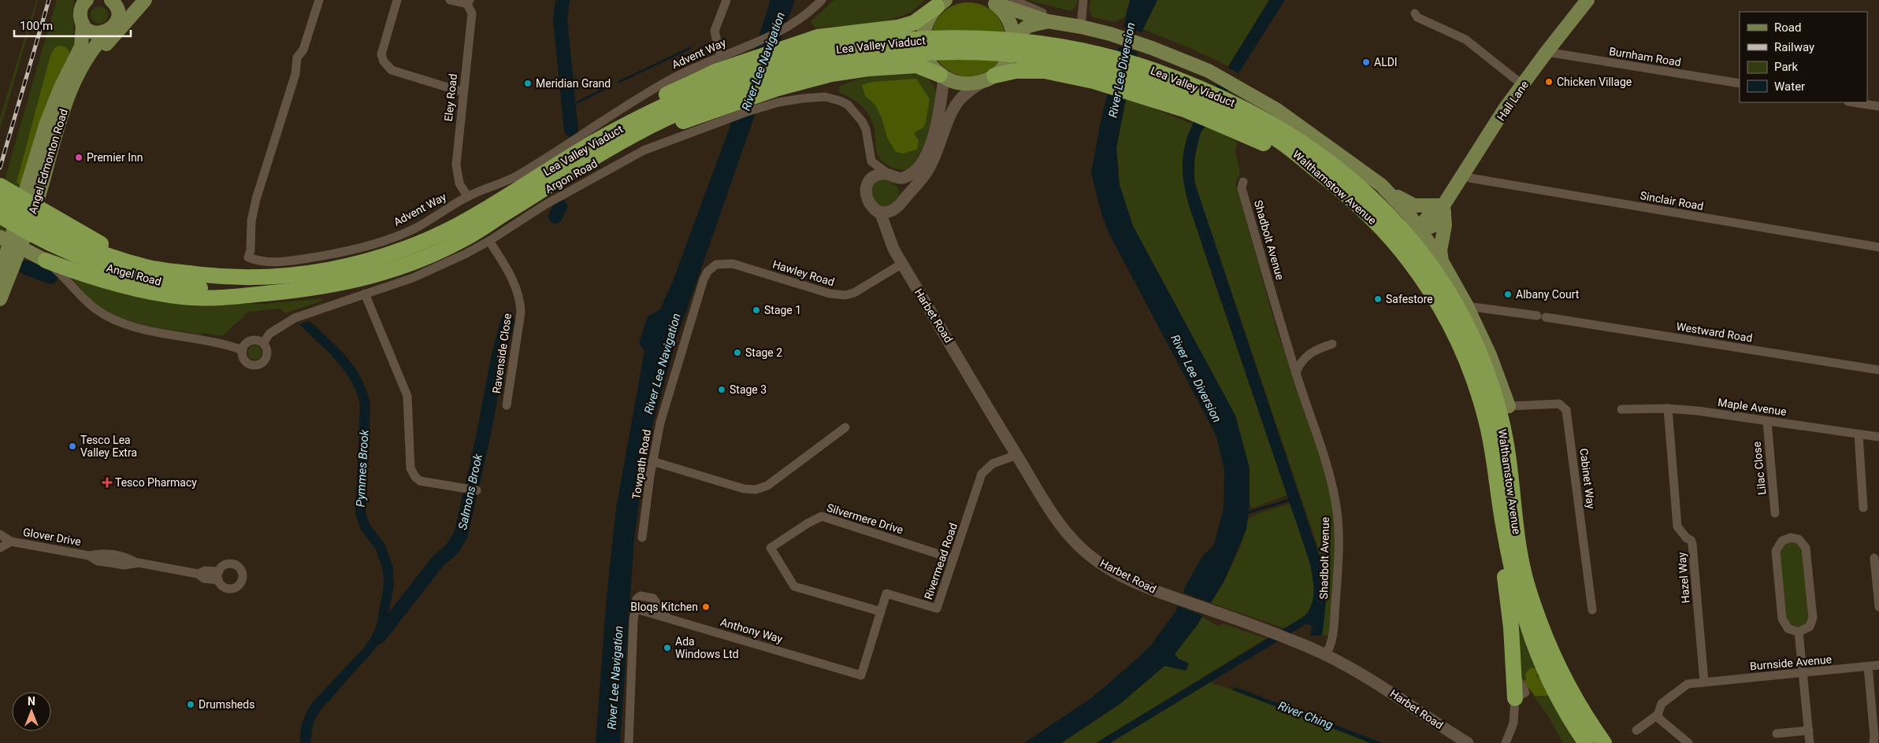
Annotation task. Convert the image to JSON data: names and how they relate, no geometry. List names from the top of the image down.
{
  "streets": {
    "highway": ["Lea Valley Viaduct", "Walthamstow Avenue", "Angel Road"],
    "main road": ["Hall Lane", "Angel Edmonton Road"],
    "street": [
      "Advent Way",
      "Burnham Road",
      "Eley Road",
      "Argon Road",
      "Sinclair Road",
      "Shadbolt Avenue",
      "Hawley Road",
      "Harbet Road",
      "Westward Road",
      "Ravenside Close",
      "Maple Avenue",
      "Towpath Road",
      "Lilac Close",
      "Cabinet Way",
      "Silvermere Drive",
      "Glover Drive",
      "Rivermead Road",
      "Hazel Way",
      "Anthony Way",
      "Burnside Avenue"
    ]
  },
  "crossings": [
    ["Lea Valley Viaduct", "Walthamstow Avenue"],
    ["Lea Valley Viaduct", "Angel Road"],
    ["Advent Way", "Eley Road"],
    ["Burnham Road", "Hall Lane"],
    ["Hall Lane", "Sinclair Road"],
    ["Argon Road", "Harbet Road"],
    ["Argon Road", "Ravenside Close"],
    ["Shadbolt Avenue", "Harbet Road"],
    ["Hawley Road", "Harbet Road"],
    ["Hawley Road", "Towpath Road"],
    ["Harbet Road", "Rivermead Road"],
    ["Maple Avenue", "Lilac Close"],
    ["Maple Avenue", "Hazel Way"],
    ["Silvermere Drive", "Rivermead Road"],
    ["Rivermead Road", "Anthony Way"],
    ["Hazel Way", "Burnside Avenue"]
  ],
  "water": [
    "River Lee Navigation",
    "River Lee Diversion",
    "Pymmes Brook",
    "Salmons Brook",
    "River Ching"
  ],
  "places": {
    "other": [
      "ALDI",
      "Chicken Village",
      "Meridian Grand",
      "Premier Inn",
      "Albany Court",
      "Safestore",
      "Stage 1",
      "Stage 2",
      "Stage 3",
      "Tesco Lea Valley Extra",
      "Bloqs Kitchen",
      "Ada Windows Ltd",
      "Drumsheds"
    ],
    "health": ["Tesco Pharmacy"]
  },
  "legend": [
    "Road",
    "Railway",
    "Park",
    "Water"
  ],
  "scale_bar": "100 m",
  "north": "top"
}
